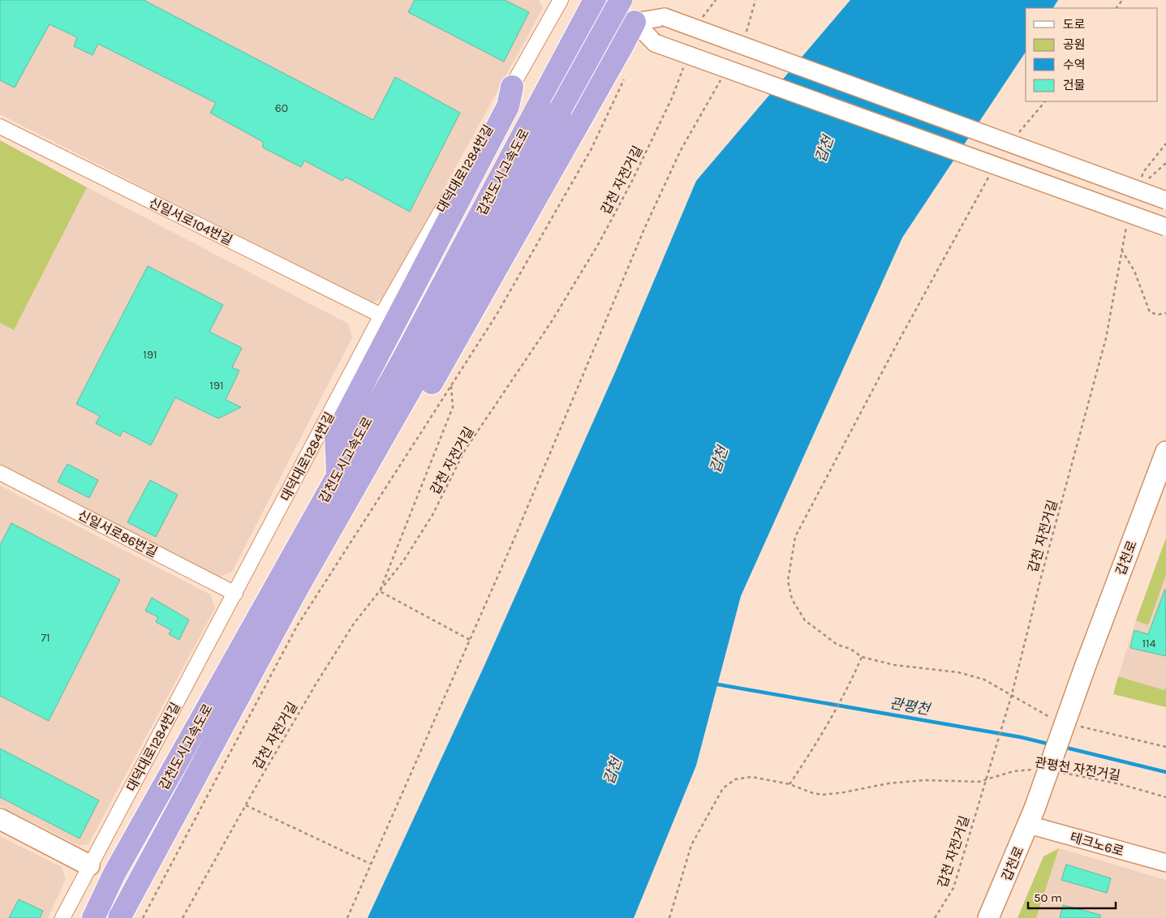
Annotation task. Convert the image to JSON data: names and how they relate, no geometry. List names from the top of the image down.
{
  "streets": {
    "highway": ["갑천도시고속도로"],
    "main road": ["갑천로"],
    "street": [
      "대덕대로1284번길",
      "신일서로104번길",
      "신일서로86번길",
      "테크노6로"
    ],
    "path": ["갑천 자전거길", "관평천 자전거길"]
  },
  "crossings": [
    ["대덕대로1284번길", "신일서로104번길"],
    ["대덕대로1284번길", "신일서로86번길"],
    ["갑천 자전거길", "관평천 자전거길"],
    ["갑천로", "테크노6로"]
  ],
  "water": ["갑천", "관평천"],
  "house_numbers": [
    "60",
    "191",
    "191",
    "71",
    "114"
  ],
  "legend": [
    "도로",
    "공원",
    "수역",
    "건물"
  ],
  "scale_bar": "50 m"
}
